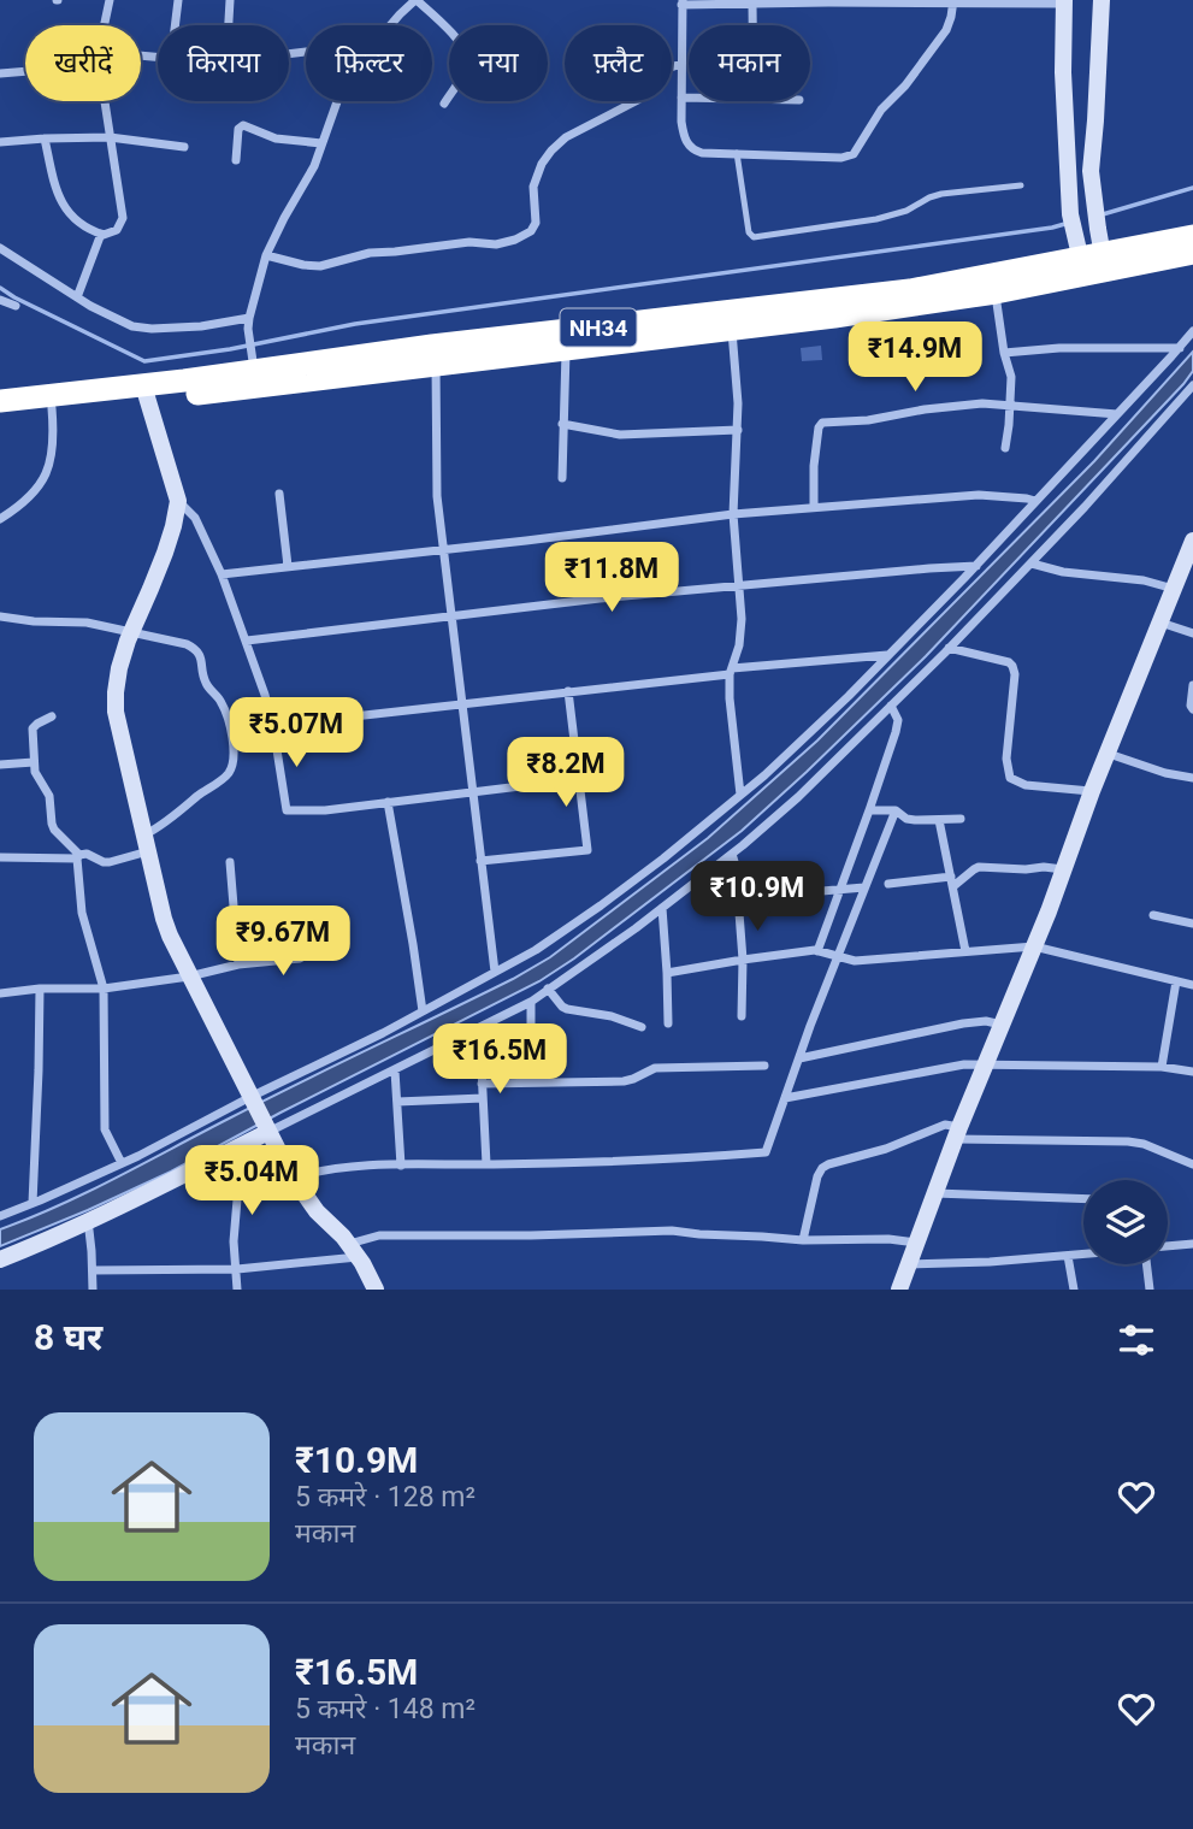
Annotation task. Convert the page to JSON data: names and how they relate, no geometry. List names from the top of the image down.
{
  "streets": {
    "highway": ["NH34"]
  },
  "page": {
    "chip": [
      "खरीदें",
      "किराया",
      "फ़िल्टर",
      "नया",
      "फ़्लैट",
      "मकान"
    ],
    "price": [
      "₹14.9M",
      "₹11.8M",
      "₹5.07M",
      "₹8.2M",
      "₹10.9M",
      "₹9.67M",
      "₹16.5M",
      "₹5.04M"
    ],
    "heading": "8 घर",
    "list": [
      {
        "name": "₹10.9M",
        "note": "5 कमरे · 128 m² · मकान"
      },
      {
        "name": "₹16.5M",
        "note": "5 कमरे · 148 m² · मकान"
      }
    ]
  }
}
